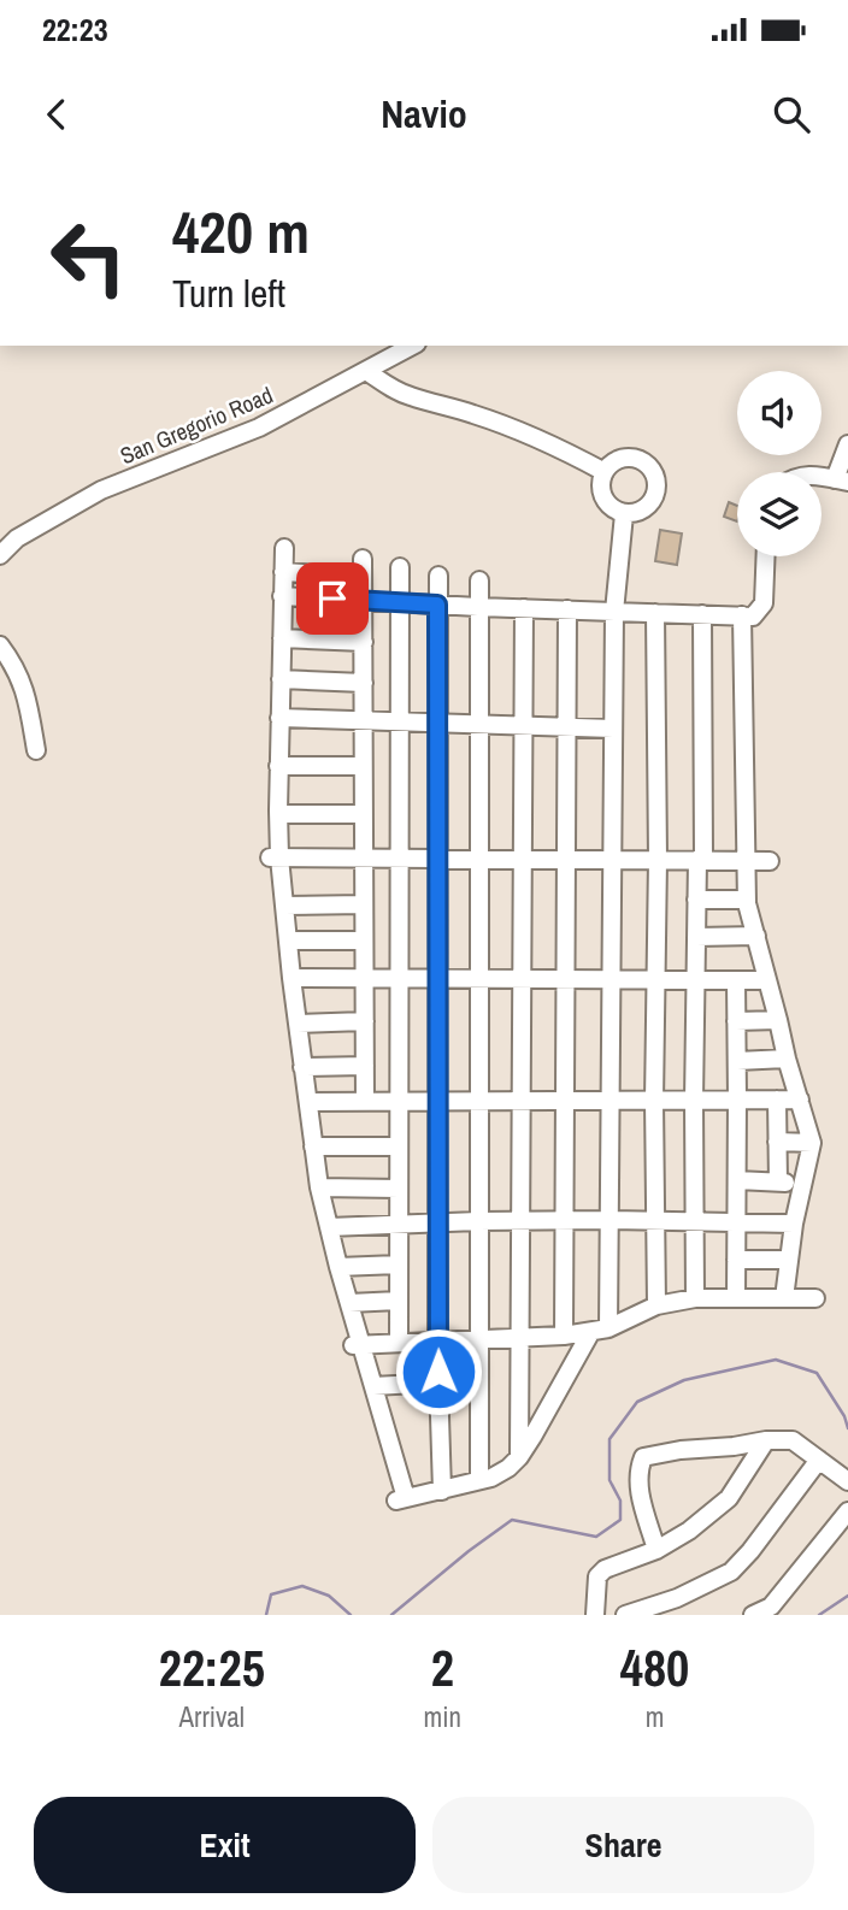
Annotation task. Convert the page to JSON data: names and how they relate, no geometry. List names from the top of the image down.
{
  "streets": {
    "street": ["San Gregorio Road"]
  },
  "page": {
    "status": "22:23",
    "header": "Navio",
    "turn": ["420 m", "Turn left"],
    "eta": [
      "22:25",
      "Arrival",
      "2",
      "min",
      "480",
      "m"
    ],
    "buttons": ["Exit", "Share"]
  }
}
